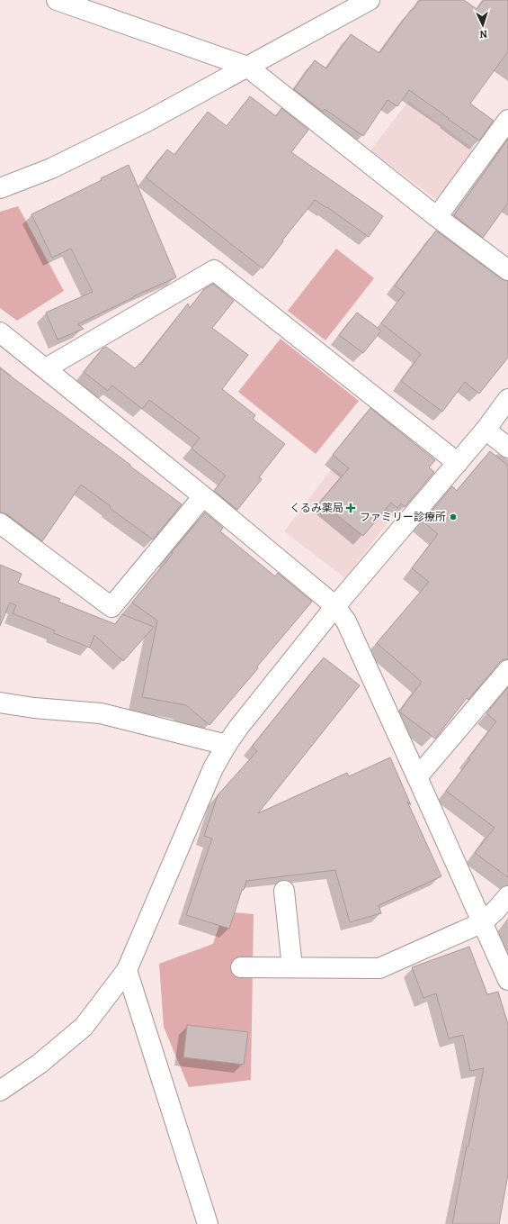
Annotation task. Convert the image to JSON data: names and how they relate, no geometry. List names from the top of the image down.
{
  "places": {
    "health": ["くるみ薬局"],
    "other": ["ファミリー診療所"]
  },
  "north": "bottom"
}
